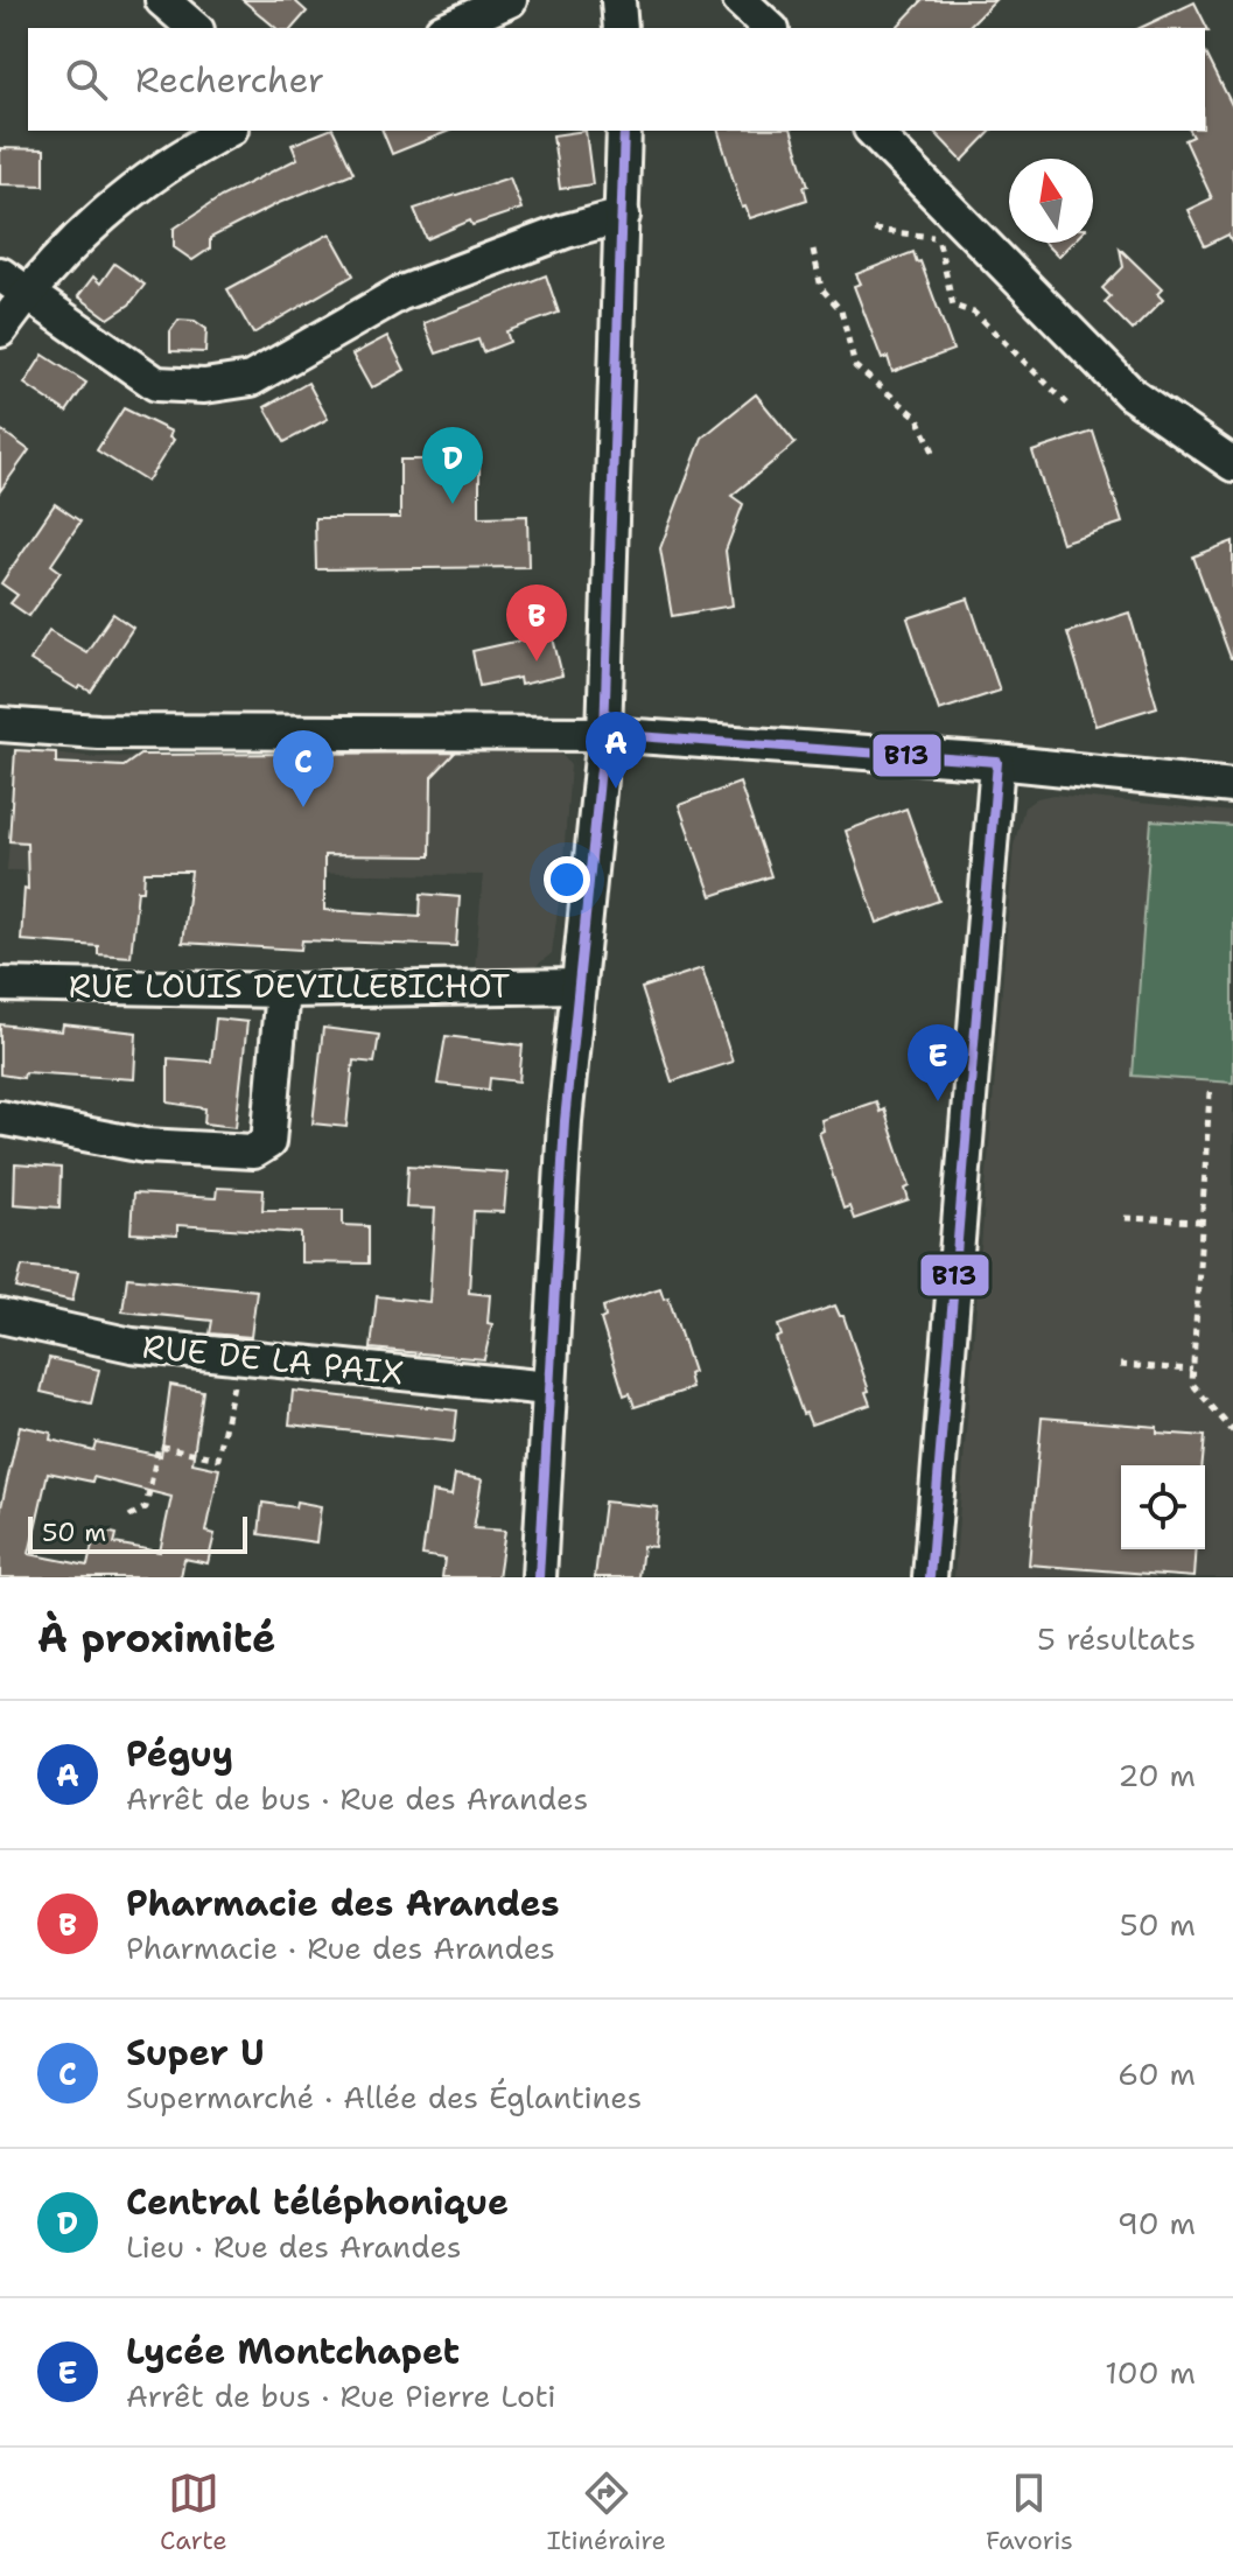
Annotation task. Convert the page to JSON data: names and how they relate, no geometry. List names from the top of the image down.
{
  "streets": {
    "street": ["RUE LOUIS DEVILLEBICHOT", "RUE DE LA PAIX"]
  },
  "lines": ["transit line B13"],
  "scale_bar": "50 m",
  "north": "top",
  "page": {
    "search": "Rechercher",
    "pins": [
      "D",
      "B",
      "A",
      "C",
      "E"
    ],
    "scale": "50 m",
    "heading": ["À proximité", "5 résultats"],
    "list": [
      {
        "mark": "A",
        "name": "Péguy",
        "note": "Arrêt de bus · Rue des Arandes",
        "value": "20 m"
      },
      {
        "mark": "B",
        "name": "Pharmacie des Arandes",
        "note": "Pharmacie · Rue des Arandes",
        "value": "50 m"
      },
      {
        "mark": "C",
        "name": "Super U",
        "note": "Supermarché · Allée des Églantines",
        "value": "60 m"
      },
      {
        "mark": "D",
        "name": "Central téléphonique",
        "note": "Lieu · Rue des Arandes",
        "value": "90 m"
      },
      {
        "mark": "E",
        "name": "Lycée Montchapet",
        "note": "Arrêt de bus · Rue Pierre Loti",
        "value": "100 m"
      }
    ],
    "nav": ["Carte", "Itinéraire", "Favoris"]
  }
}
